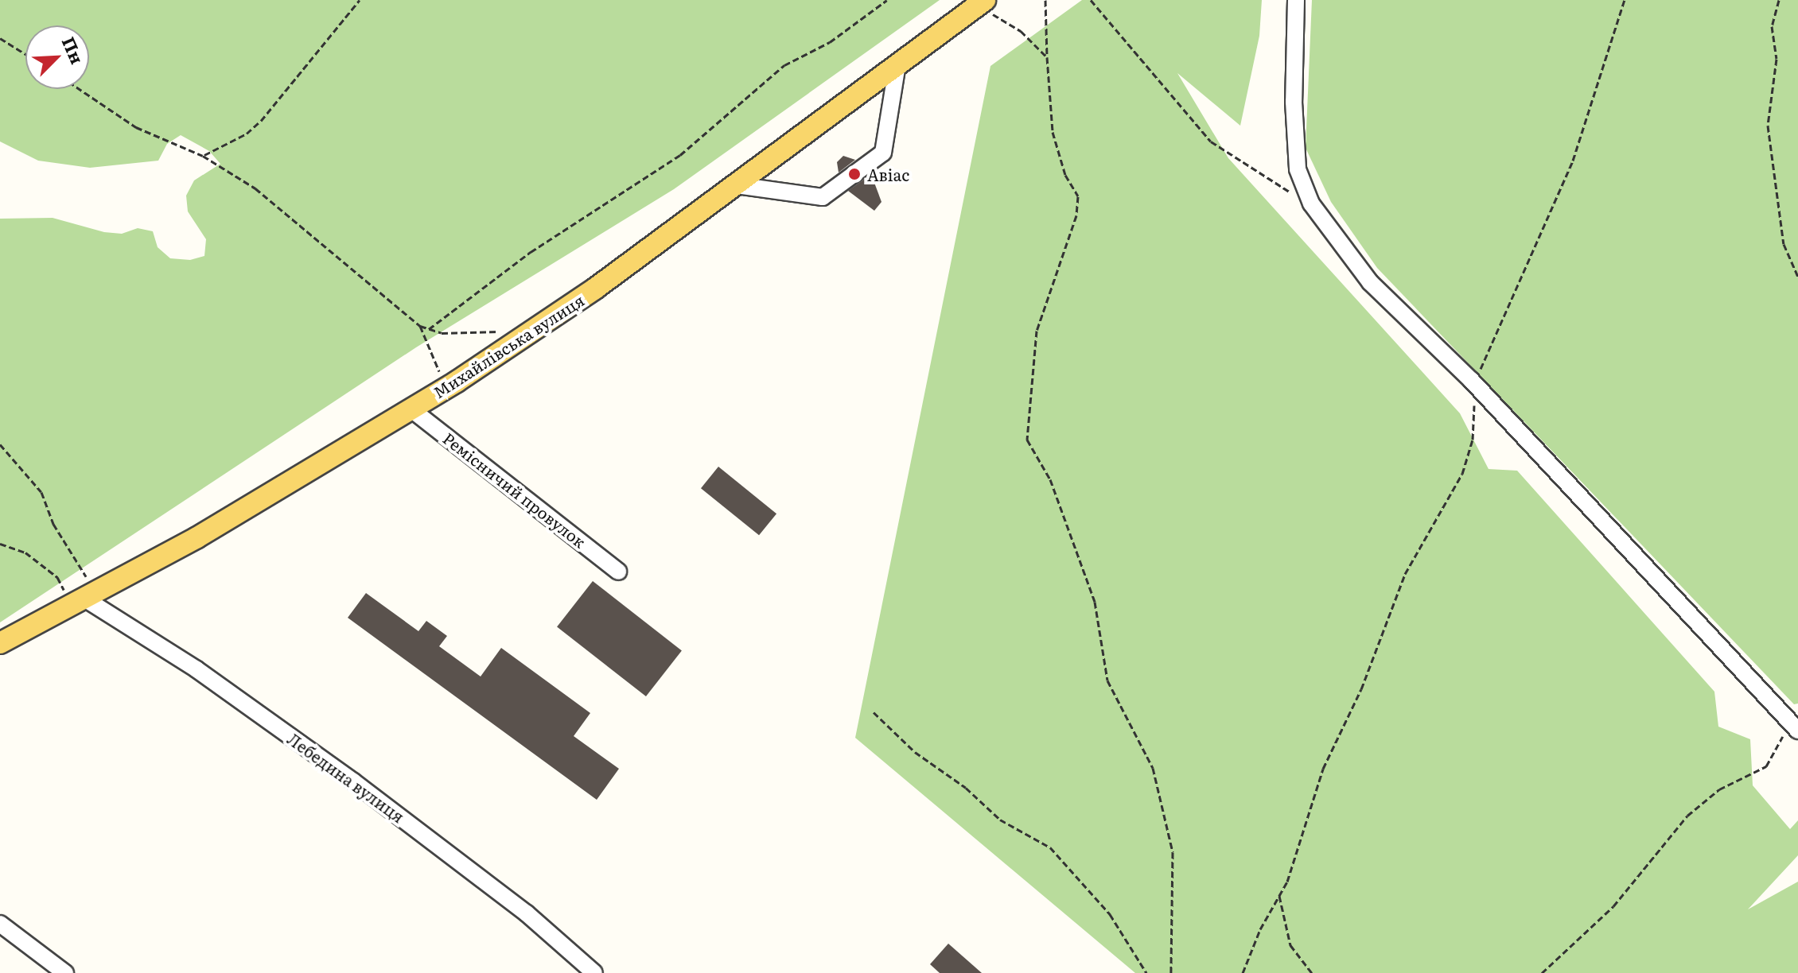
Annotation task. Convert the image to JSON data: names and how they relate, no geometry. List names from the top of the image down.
{
  "streets": {
    "main road": ["Михайлівська вулиця"],
    "street": ["Ремісничий провулок", "Лебедина вулиця"]
  },
  "crossings": [
    ["Михайлівська вулиця", "Ремісничий провулок"],
    ["Михайлівська вулиця", "Лебедина вулиця"]
  ],
  "places": ["Авіас"],
  "north": "top right"
}
